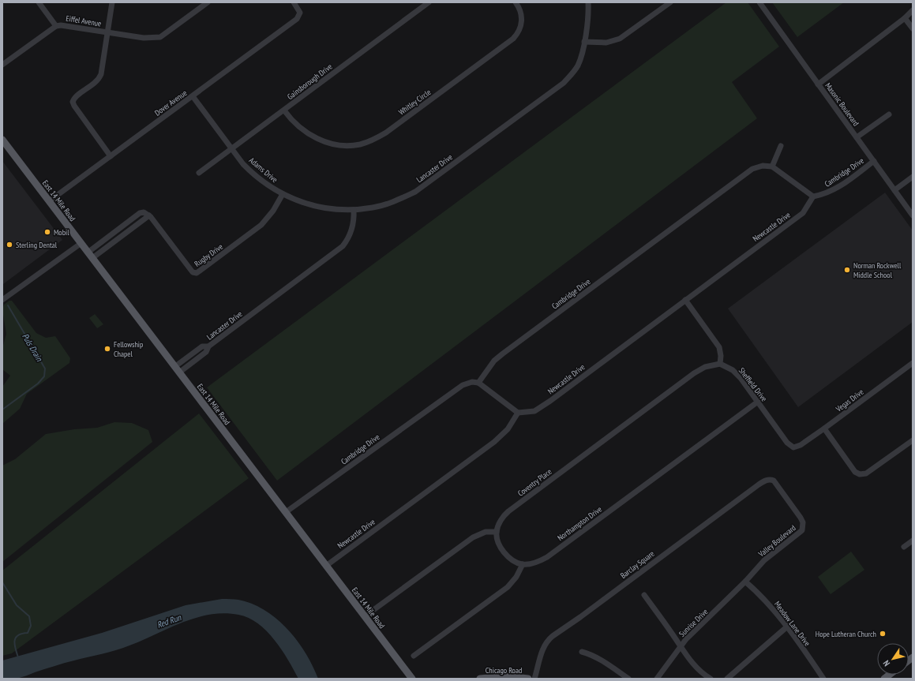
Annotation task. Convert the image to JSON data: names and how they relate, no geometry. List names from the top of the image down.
{
  "streets": {
    "main road": ["East 14 Mile Road", "Chicago Road"],
    "street": [
      "Eiffel Avenue",
      "Gainsborough Drive",
      "Whitley Circle",
      "Dover Avenue",
      "Masonic Boulevard",
      "Lancaster Drive",
      "Adams Drive",
      "Cambridge Drive",
      "Newcastle Drive",
      "Rugby Drive",
      "Sheffield Drive",
      "Vegas Drive",
      "Coventry Place",
      "Northampton Drive",
      "Valley Boulevard",
      "Barclay Square",
      "Sunrise Drive",
      "Meadow Lane Drive"
    ]
  },
  "crossings": [
    ["Gainsborough Drive", "Whitley Circle"],
    ["Gainsborough Drive", "Adams Drive"],
    ["Dover Avenue", "Adams Drive"],
    ["Dover Avenue", "East 14 Mile Road"],
    ["Masonic Boulevard", "Cambridge Drive"],
    ["Lancaster Drive", "Adams Drive"],
    ["Lancaster Drive", "East 14 Mile Road"],
    ["Adams Drive", "Rugby Drive"],
    ["Cambridge Drive", "East 14 Mile Road"],
    ["Cambridge Drive", "Newcastle Drive"],
    ["East 14 Mile Road", "Newcastle Drive"],
    ["East 14 Mile Road", "Rugby Drive"],
    ["Sheffield Drive", "Vegas Drive"],
    ["Sheffield Drive", "Coventry Place"],
    ["Sheffield Drive", "Northampton Drive"],
    ["Valley Boulevard", "Barclay Square"],
    ["Valley Boulevard", "Sunrise Drive"],
    ["Valley Boulevard", "Meadow Lane Drive"],
    ["Sunrise Drive", "Meadow Lane Drive"]
  ],
  "water": ["Puls Drain", "Red Run"],
  "places": [
    "Mobil",
    "Sterling Dental",
    "Norman Rockwell Middle School",
    "Fellowship Chapel",
    "Hope Lutheran Church"
  ],
  "north": "bottom left"
}
